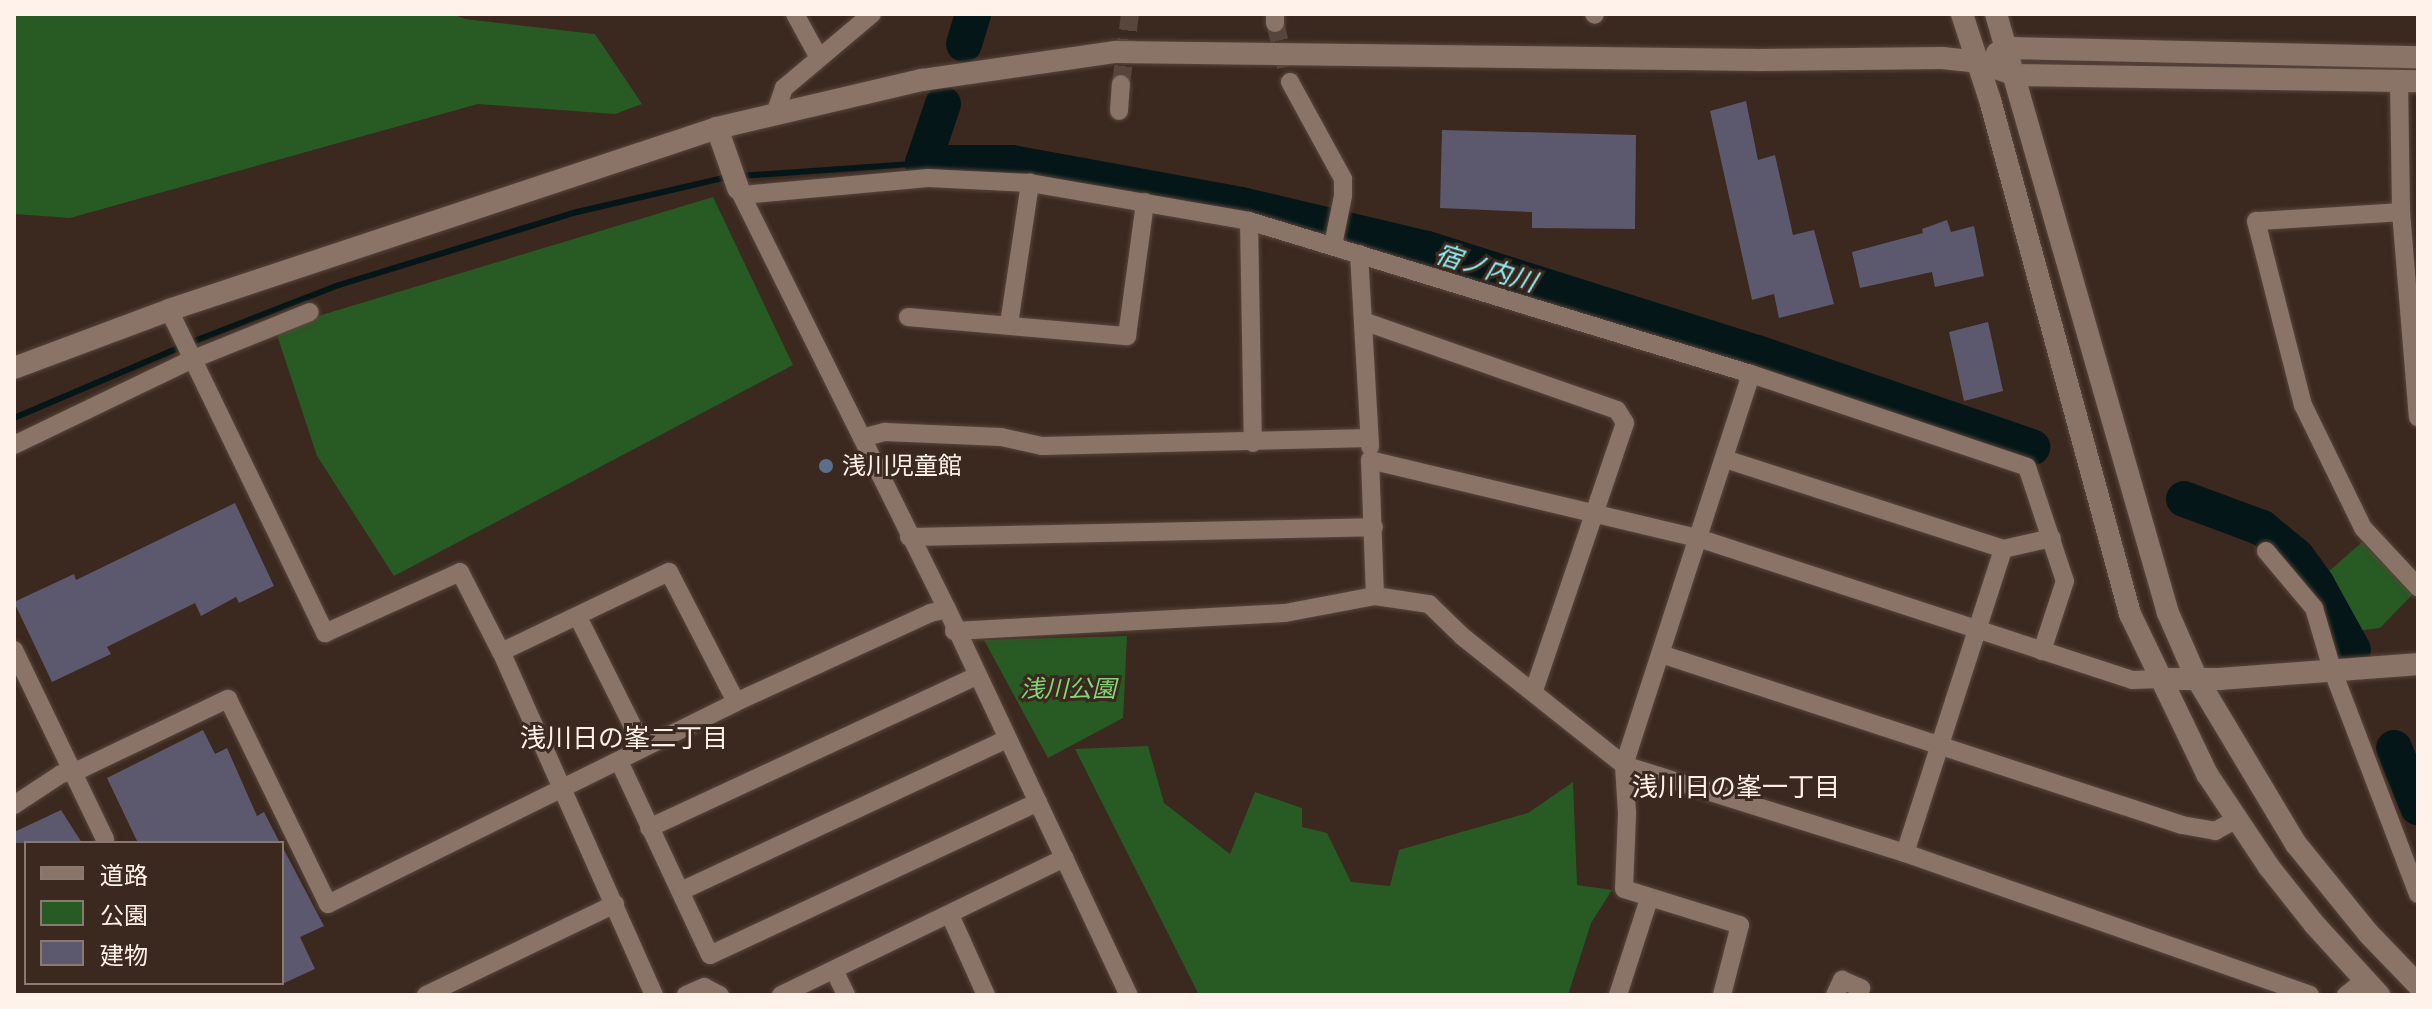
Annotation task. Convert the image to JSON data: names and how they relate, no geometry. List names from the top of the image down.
{
  "districts": ["浅川日の峯二丁目", "浅川日の峯一丁目"],
  "water": ["宿ノ内川"],
  "parks": ["浅川公園"],
  "places": ["浅川児童館"],
  "legend": ["道路", "公園", "建物"]
}
